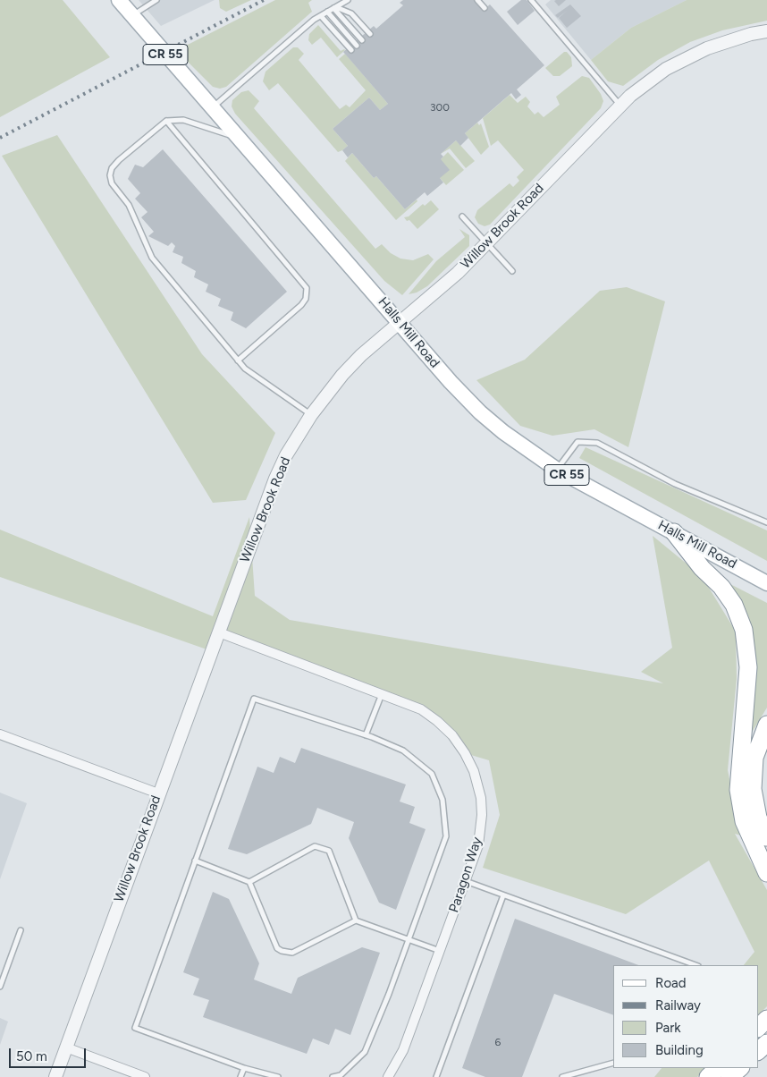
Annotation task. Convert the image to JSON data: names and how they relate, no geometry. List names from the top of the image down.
{
  "streets": {
    "main road": ["CR 55", "Halls Mill Road"],
    "street": ["Willow Brook Road", "Paragon Way"]
  },
  "crossings": [
    ["Willow Brook Road", "Halls Mill Road"],
    ["Willow Brook Road", "Paragon Way"]
  ],
  "house_numbers": ["300", "6"],
  "legend": [
    "Road",
    "Railway",
    "Park",
    "Building"
  ],
  "scale_bar": "50 m"
}
